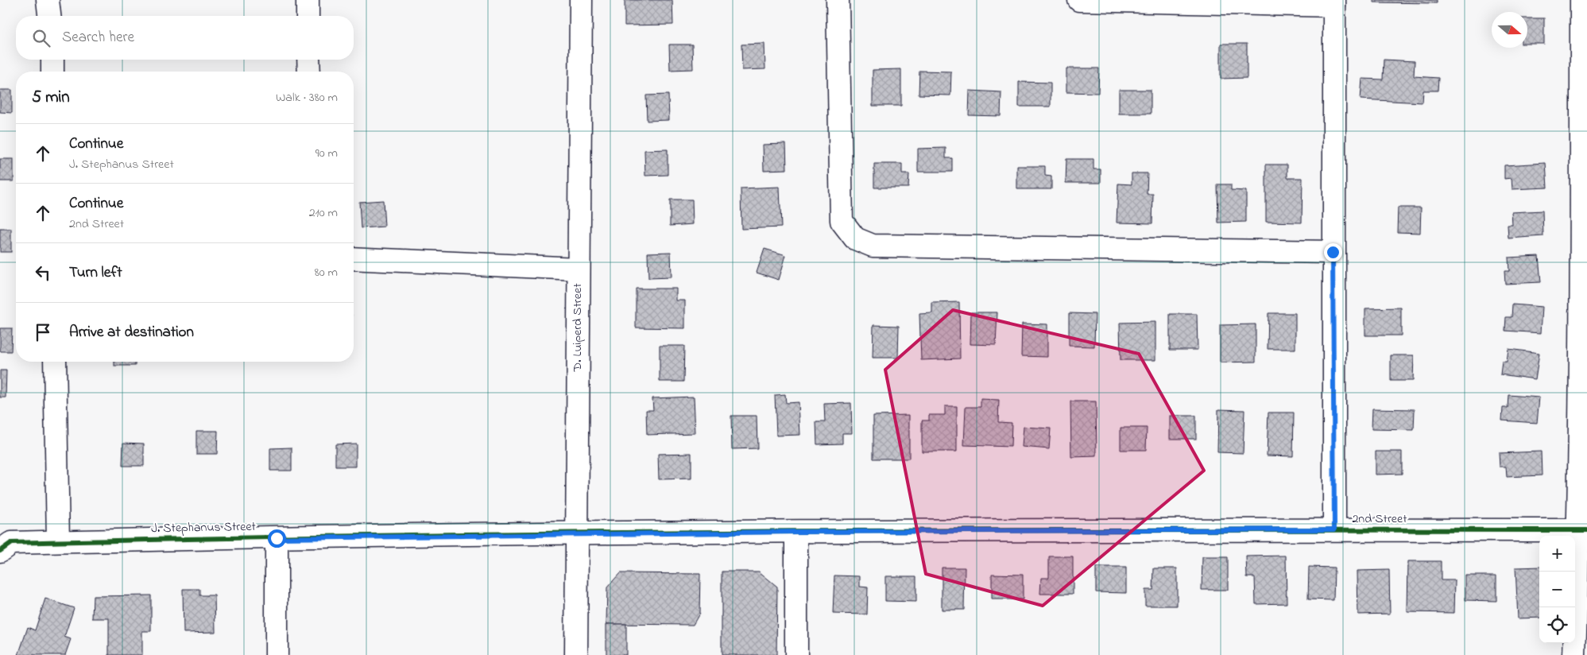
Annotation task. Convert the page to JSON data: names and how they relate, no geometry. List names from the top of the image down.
{
  "streets": {
    "street": ["D. Luiperd Street", "2nd Street", "J. Stephanus Street"]
  },
  "crossings": [
    ["D. Luiperd Street", "2nd Street"],
    ["D. Luiperd Street", "J. Stephanus Street"],
    ["2nd Street", "J. Stephanus Street"]
  ],
  "north": "right",
  "page": {
    "search": "Search here",
    "heading": ["5 min", "Walk · 380 m"],
    "list": [
      ["Continue", "J. Stephanus Street", "90 m"],
      ["Continue", "2nd Street", "210 m"],
      ["Turn left", "80 m"],
      "Arrive at destination"
    ],
    "map_buttons": ["+", "−"]
  }
}
